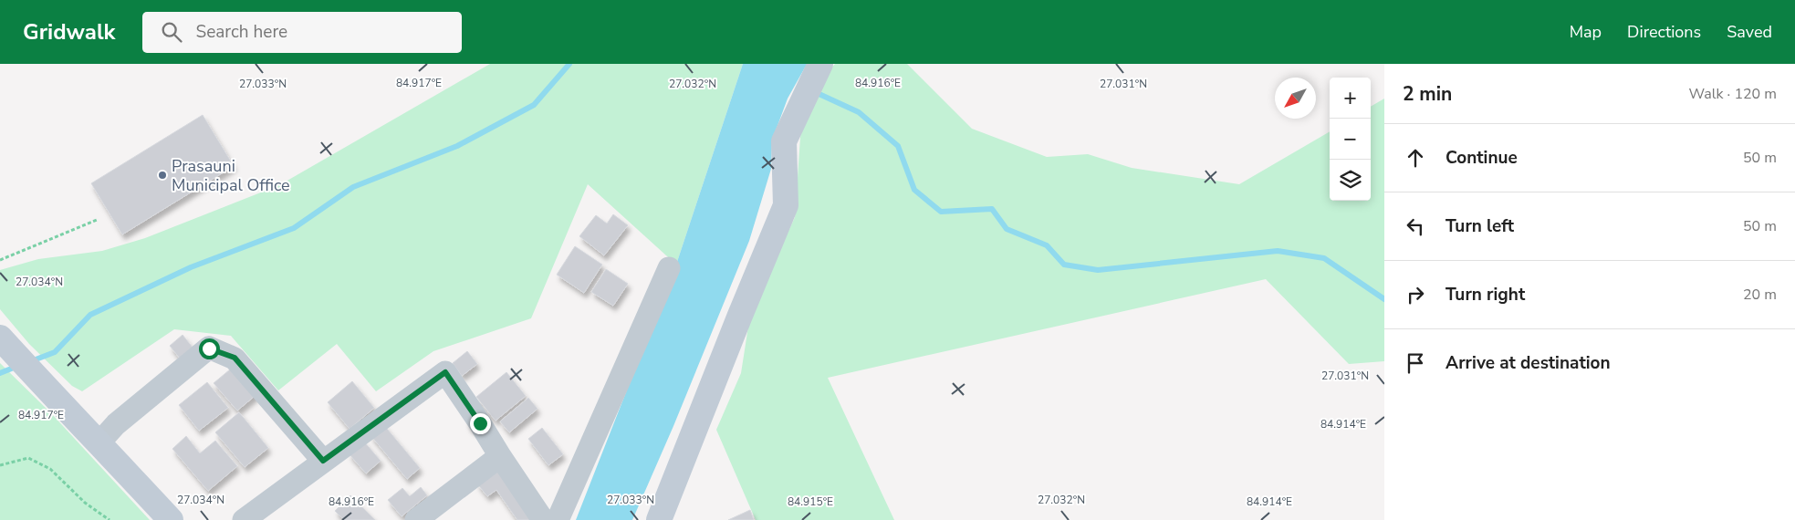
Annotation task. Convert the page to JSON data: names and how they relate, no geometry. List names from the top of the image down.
{
  "places": ["Prasauni Municipal Office"],
  "north": "bottom left",
  "page": {
    "header": "Gridwalk",
    "search": "Search here",
    "nav": ["Map", "Directions", "Saved"],
    "heading": ["2 min", "Walk · 120 m"],
    "map_buttons": ["+", "−"],
    "list": [
      ["Continue", "50 m"],
      ["Turn left", "50 m"],
      ["Turn right", "20 m"],
      "Arrive at destination"
    ]
  },
  "coordinates": [
    "84.917°E",
    "84.916°E",
    "27.033°N",
    "27.032°N",
    "27.031°N",
    "27.034°N",
    "84.914°E",
    "84.915°E"
  ]
}
